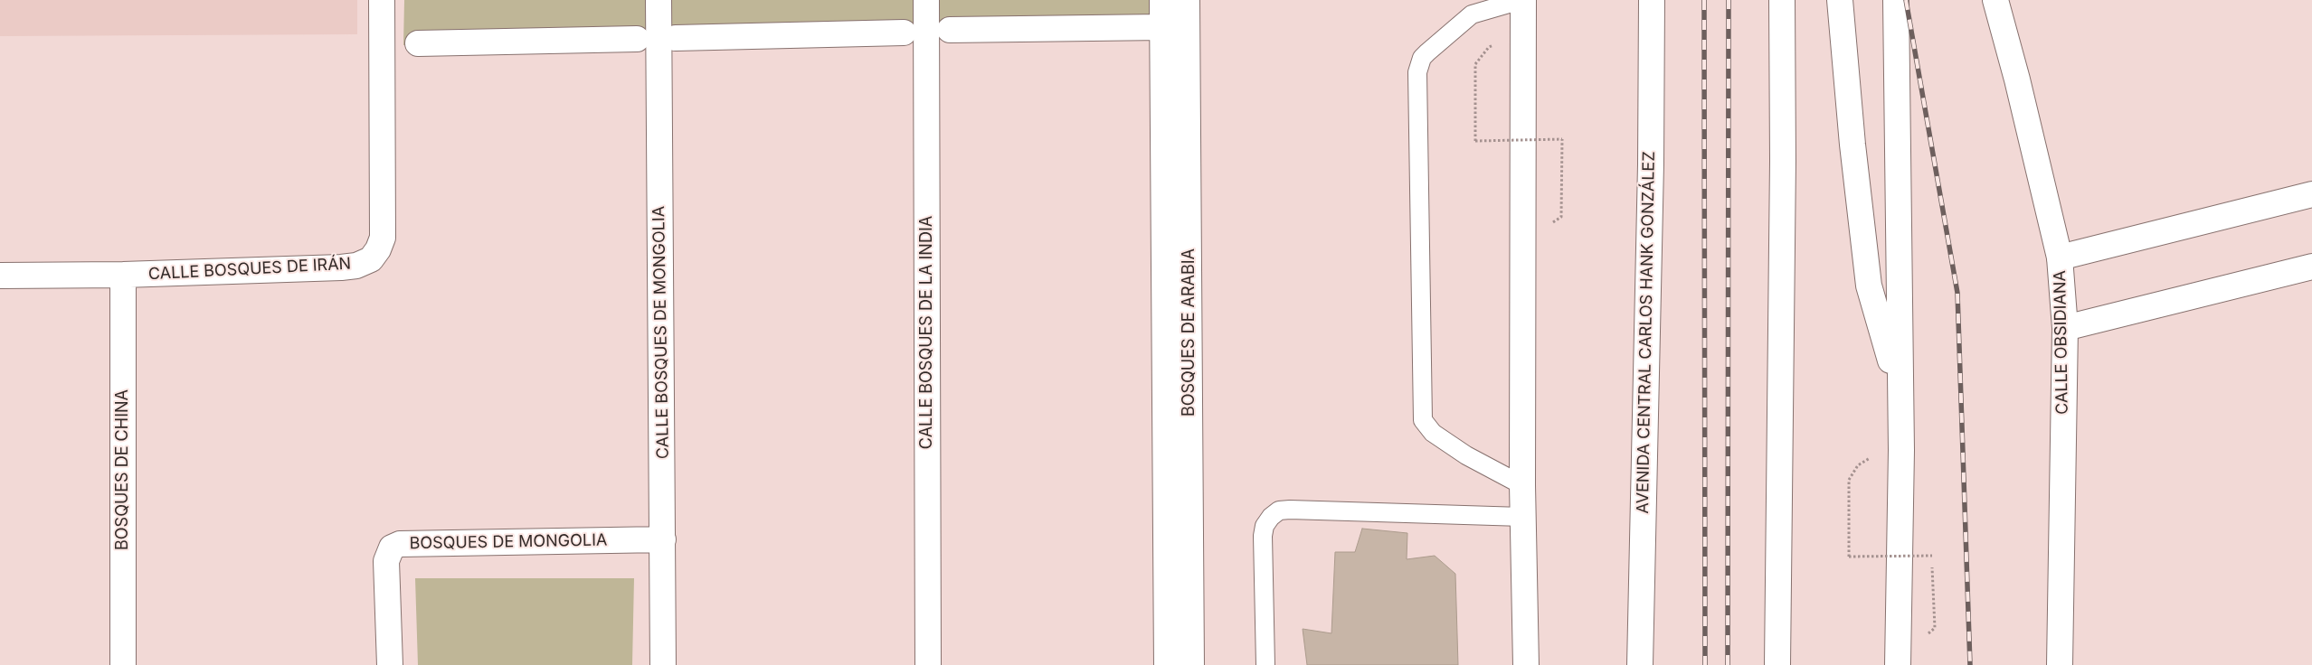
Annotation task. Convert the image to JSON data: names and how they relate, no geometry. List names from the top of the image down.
{
  "streets": {
    "main road": [
      "CALLE BOSQUES DE IRÁN",
      "CALLE BOSQUES DE MONGOLIA",
      "CALLE BOSQUES DE LA INDIA",
      "BOSQUES DE ARABIA",
      "AVENIDA CENTRAL CARLOS HANK GONZÁLEZ",
      "CALLE OBSIDIANA",
      "BOSQUES DE CHINA",
      "BOSQUES DE MONGOLIA"
    ]
  },
  "crossings": [
    ["CALLE BOSQUES DE IRÁN", "BOSQUES DE CHINA"],
    ["CALLE BOSQUES DE MONGOLIA", "BOSQUES DE MONGOLIA"]
  ]
}
